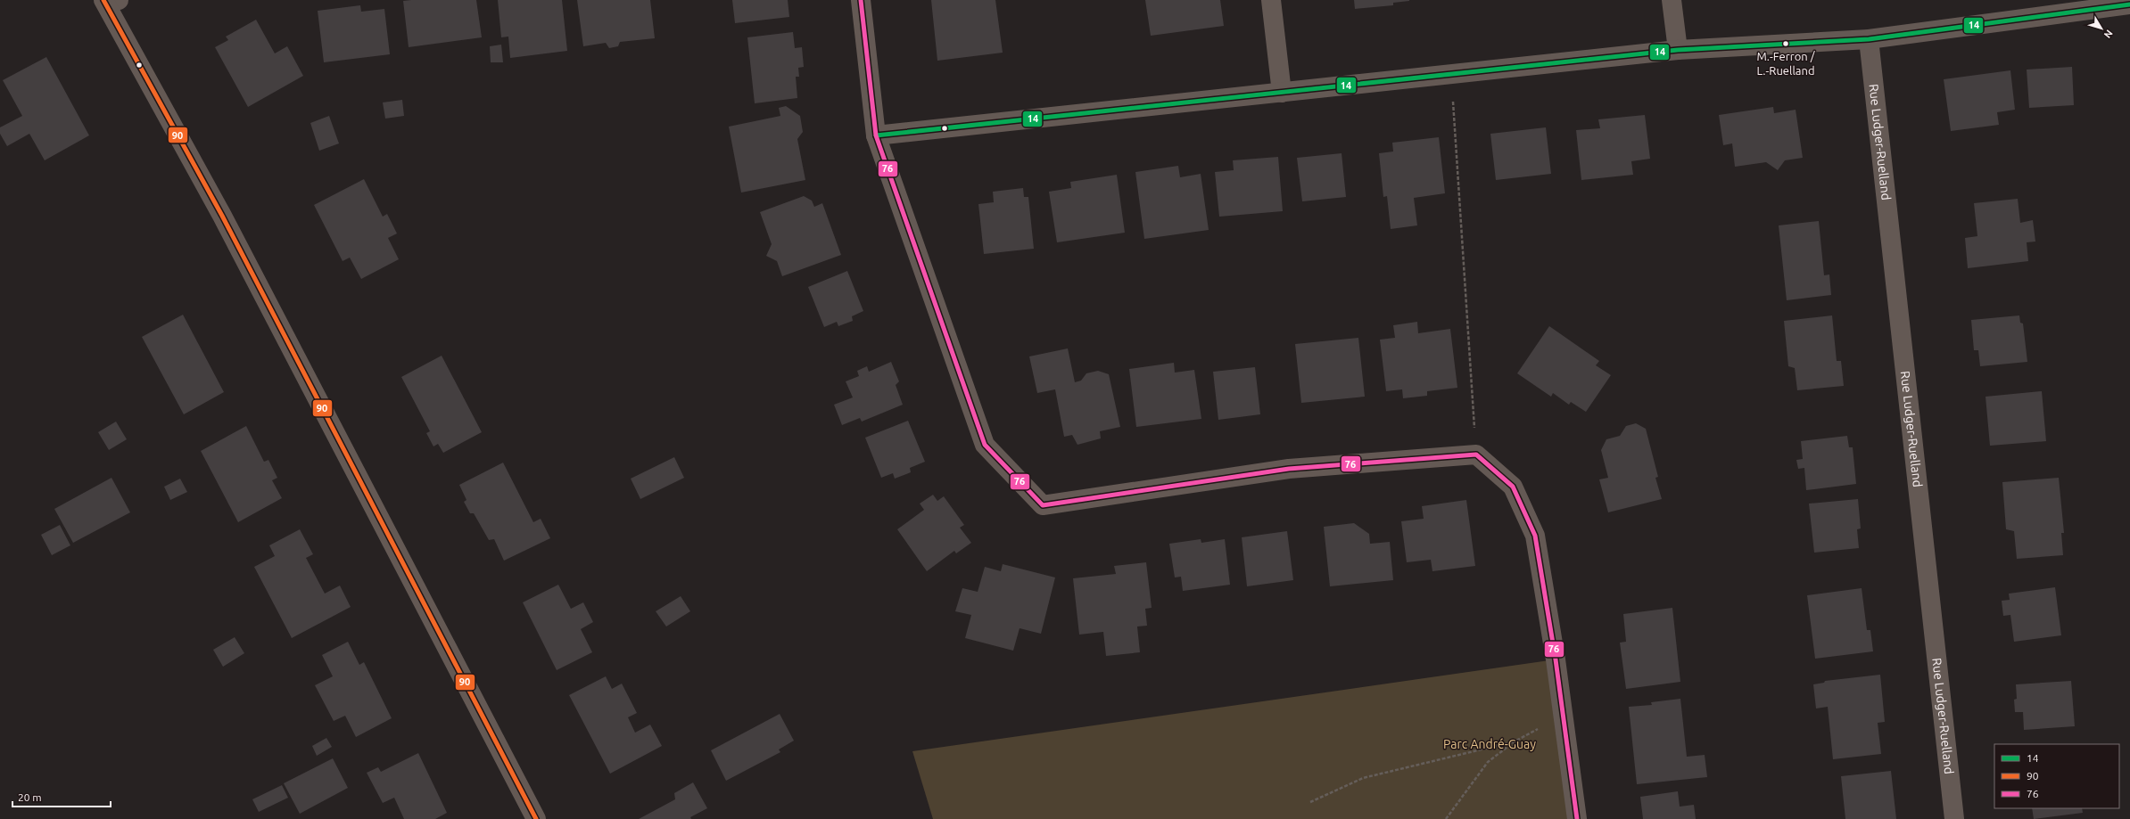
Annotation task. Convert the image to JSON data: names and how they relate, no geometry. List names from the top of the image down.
{
  "streets": {
    "street": ["Rue Ludger-Ruelland"]
  },
  "parks": ["Parc André-Guay"],
  "places": ["M.-Ferron / L.-Ruelland"],
  "lines": ["transit line 90", "transit line 76", "transit line 14"],
  "legend": ["14", "90", "76"],
  "scale_bar": "20 m",
  "north": "bottom right"
}
